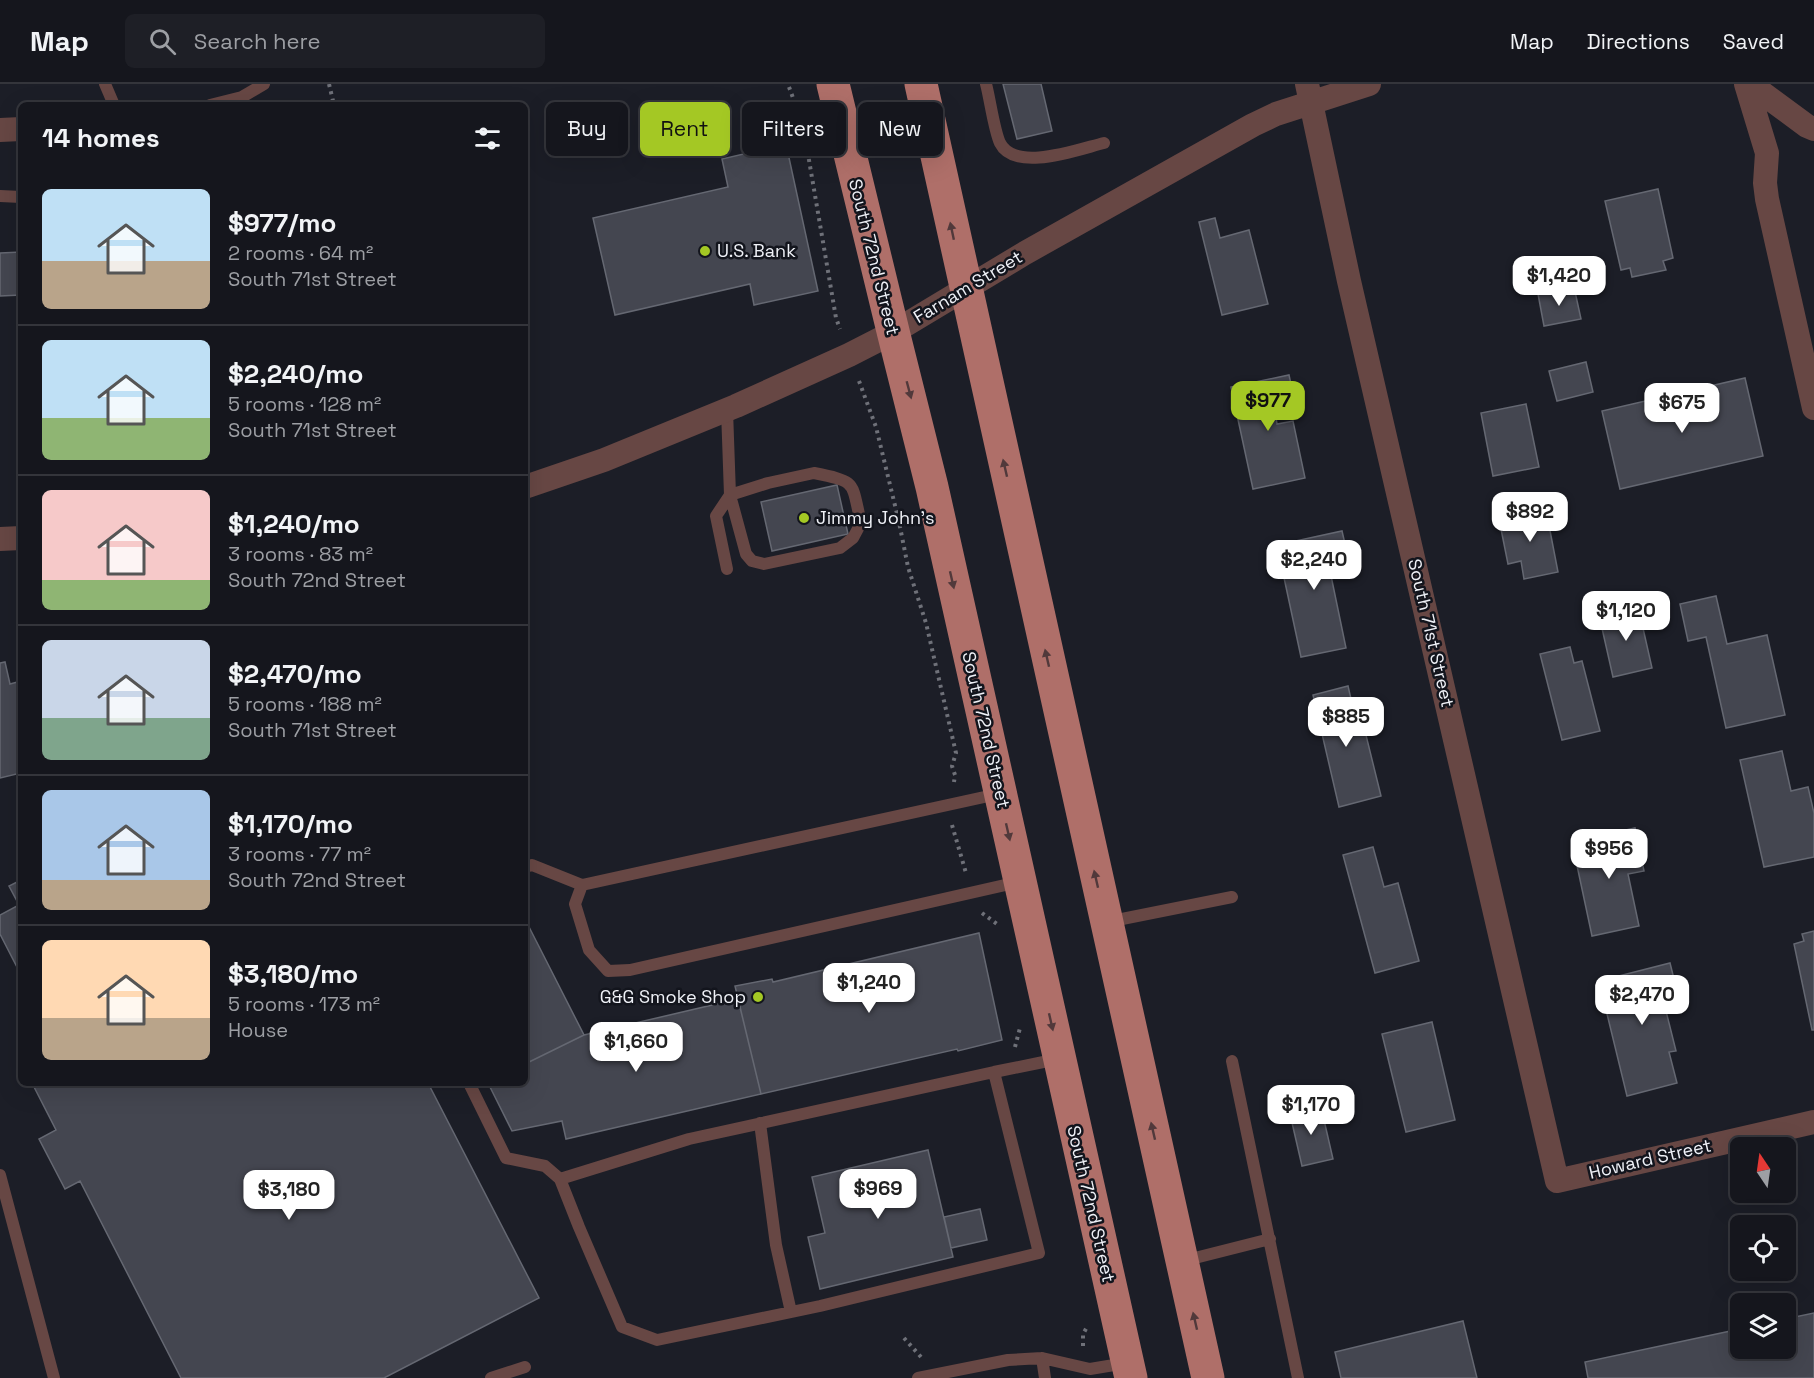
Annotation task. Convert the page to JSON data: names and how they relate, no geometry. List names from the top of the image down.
{
  "streets": {
    "main road": ["South 72nd Street"],
    "street": ["Farnam Street", "South 71st Street", "Howard Street"]
  },
  "crossings": [
    ["South 72nd Street", "Farnam Street"],
    ["Farnam Street", "South 71st Street"],
    ["South 71st Street", "Howard Street"]
  ],
  "places": ["U.S. Bank", "Jimmy John's", "G&G Smoke Shop"],
  "north": "top",
  "page": {
    "header": "Map",
    "search": "Search here",
    "nav": ["Map", "Directions", "Saved"],
    "chip": [
      "Buy",
      "Rent",
      "Filters",
      "New"
    ],
    "heading": "14 homes",
    "list": [
      {
        "name": "$977/mo",
        "note": "2 rooms · 64 m² · South 71st Street"
      },
      {
        "name": "$2,240/mo",
        "note": "5 rooms · 128 m² · South 71st Street"
      },
      {
        "name": "$1,240/mo",
        "note": "3 rooms · 83 m² · South 72nd Street"
      },
      {
        "name": "$2,470/mo",
        "note": "5 rooms · 188 m² · South 71st Street"
      },
      {
        "name": "$1,170/mo",
        "note": "3 rooms · 77 m² · South 72nd Street"
      },
      {
        "name": "$3,180/mo",
        "note": "5 rooms · 173 m² · House"
      }
    ],
    "price": [
      "$1,420",
      "$977",
      "$675",
      "$892",
      "$2,240",
      "$1,120",
      "$885",
      "$956",
      "$1,240",
      "$2,470",
      "$1,660",
      "$1,170",
      "$969",
      "$3,180"
    ]
  }
}
